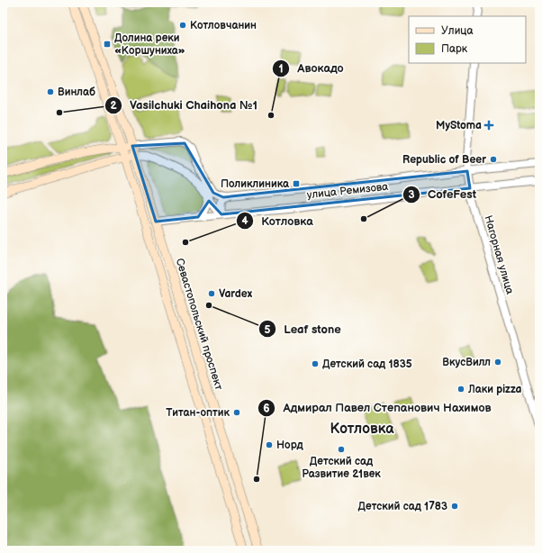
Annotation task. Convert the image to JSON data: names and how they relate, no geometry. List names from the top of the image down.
{
  "streets": {
    "main road": ["улица Ремизова", "Севастопольский проспект"],
    "street": ["Нагорная улица"]
  },
  "crossings": [
    ["улица Ремизова", "Нагорная улица"],
    ["улица Ремизова", "Севастопольский проспект"]
  ],
  "districts": ["Котловка"],
  "places": {
    "other": [
      "Котловчанин",
      "Винлаб",
      "Vasilchuki Chaihona №1",
      "Авокадо",
      "Republic of Beer",
      "CofeFest",
      "Котловка",
      "Vardex",
      "Leaf stone",
      "ВкусВилл",
      "Детский сад 1835",
      "Лаки pizza",
      "Титан-оптик",
      "Норд",
      "Детский сад Развитие 21век",
      "Адмирал Павел Степанович Нахимов",
      "Детский сад 1783"
    ],
    "transit": ["Долина реки «Коршуниха»", "Поликлиника"],
    "health": ["MyStoma"]
  },
  "legend": ["Улица", "Парк"]
}
